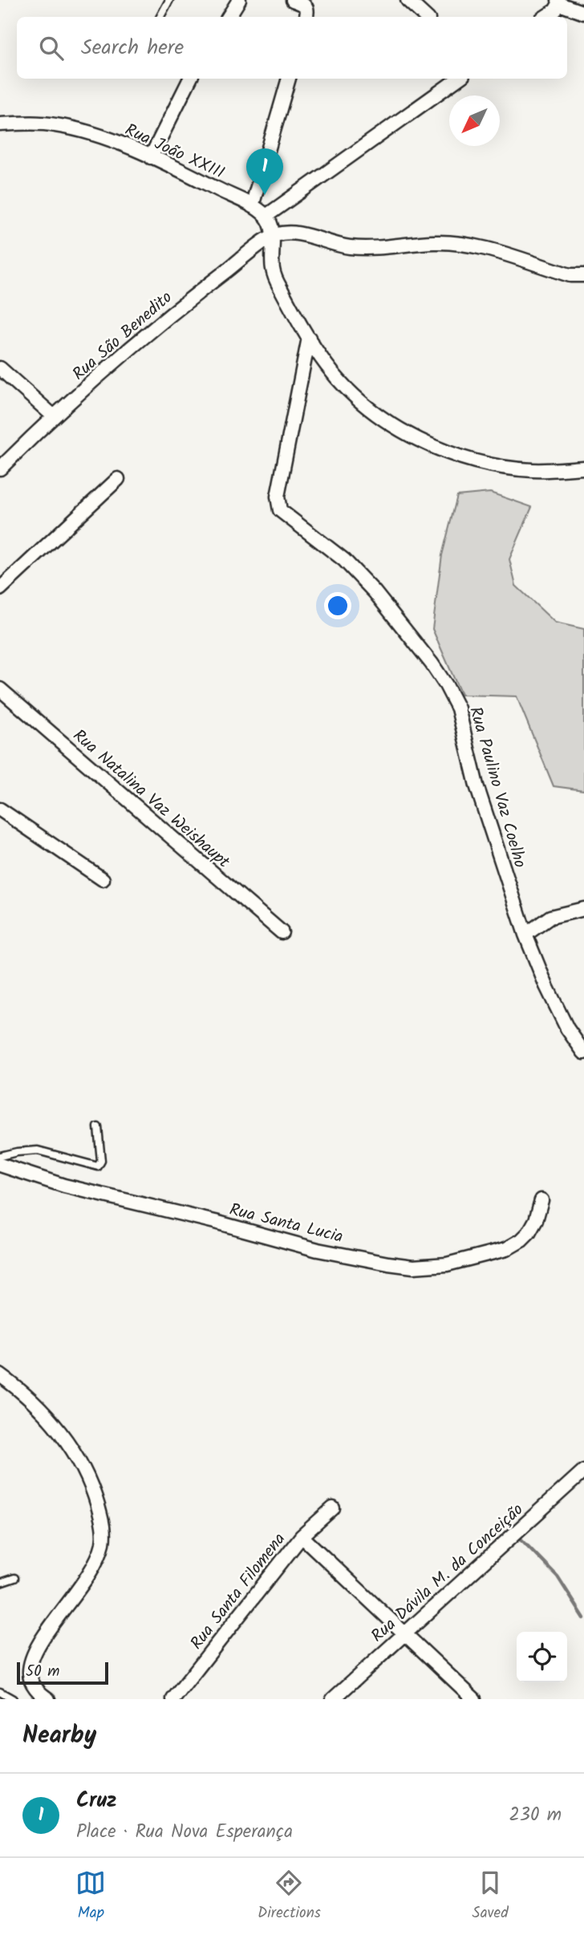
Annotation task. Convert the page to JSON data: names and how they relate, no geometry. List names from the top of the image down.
{
  "streets": {
    "street": [
      "Rua João XXIII",
      "Rua São Benedito",
      "Rua Paulino Vaz Coelho",
      "Rua Natalina Vaz Weishaupt",
      "Rua Santa Lucia",
      "Rua Dávila M. da Conceição",
      "Rua Santa Filomena"
    ]
  },
  "scale_bar": "50 m",
  "north": "bottom left",
  "page": {
    "search": "Search here",
    "pins": "1",
    "scale": "50 m",
    "heading": "Nearby",
    "list": [
      {
        "mark": "1",
        "name": "Cruz",
        "note": "Place · Rua Nova Esperança",
        "value": "230 m"
      }
    ],
    "nav": ["Map", "Directions", "Saved"]
  }
}
